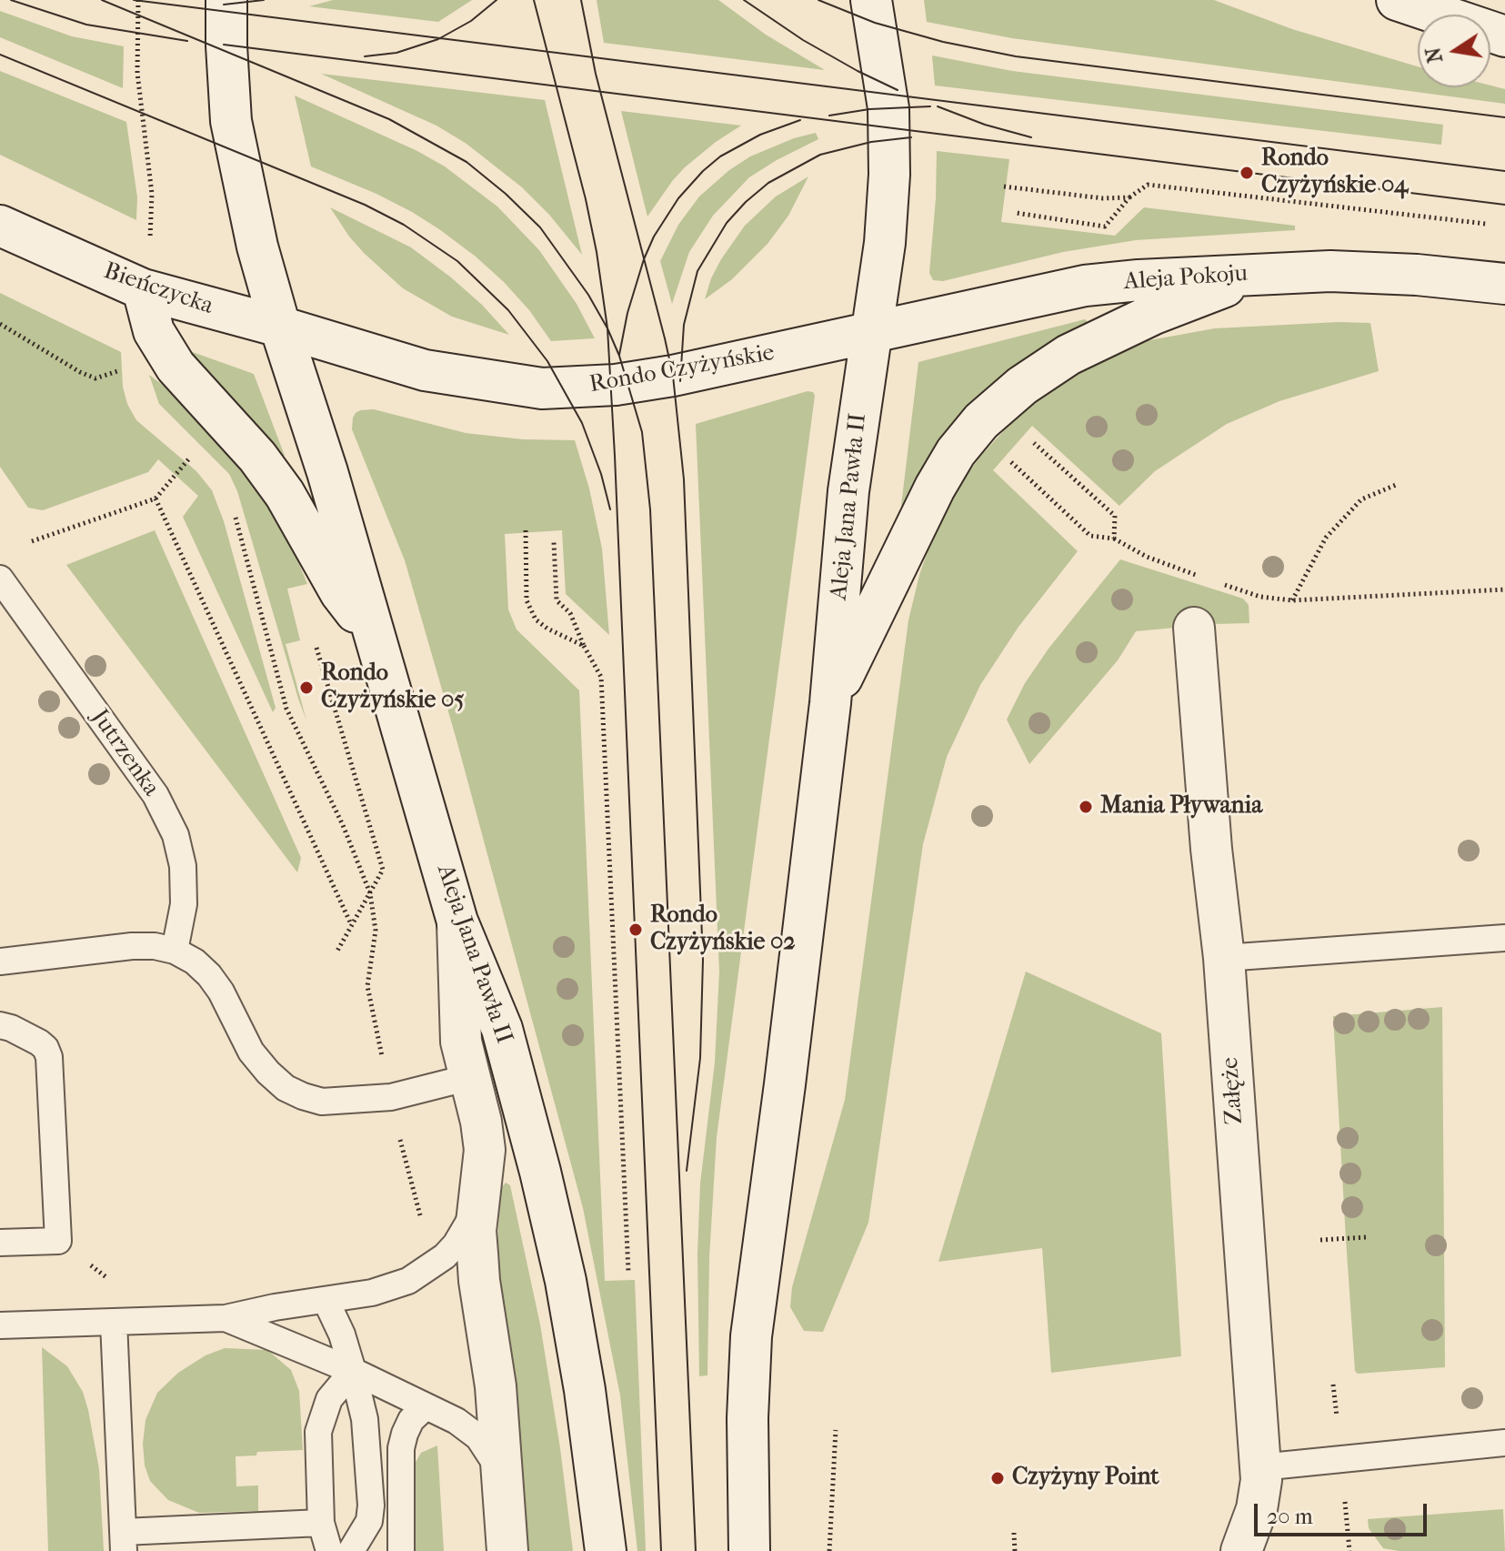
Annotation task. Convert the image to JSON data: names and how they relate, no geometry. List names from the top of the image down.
{
  "streets": {
    "main road": [
      "Aleja Pokoju",
      "Bieńczycka",
      "Rondo Czyżyńskie",
      "Aleja Jana Pawła II",
      "Załęże"
    ],
    "lane": ["Jutrzenka"]
  },
  "crossings": [
    ["Aleja Pokoju", "Rondo Czyżyńskie"],
    ["Aleja Pokoju", "Aleja Jana Pawła II"],
    ["Bieńczycka", "Rondo Czyżyńskie"],
    ["Bieńczycka", "Aleja Jana Pawła II"],
    ["Rondo Czyżyńskie", "Aleja Jana Pawła II"]
  ],
  "places": [
    "Rondo Czyżyńskie 04",
    "Rondo Czyżyńskie 05",
    "Mania Pływania",
    "Rondo Czyżyńskie 02",
    "Czyżyny Point"
  ],
  "scale_bar": "20 m",
  "north": "left"
}
